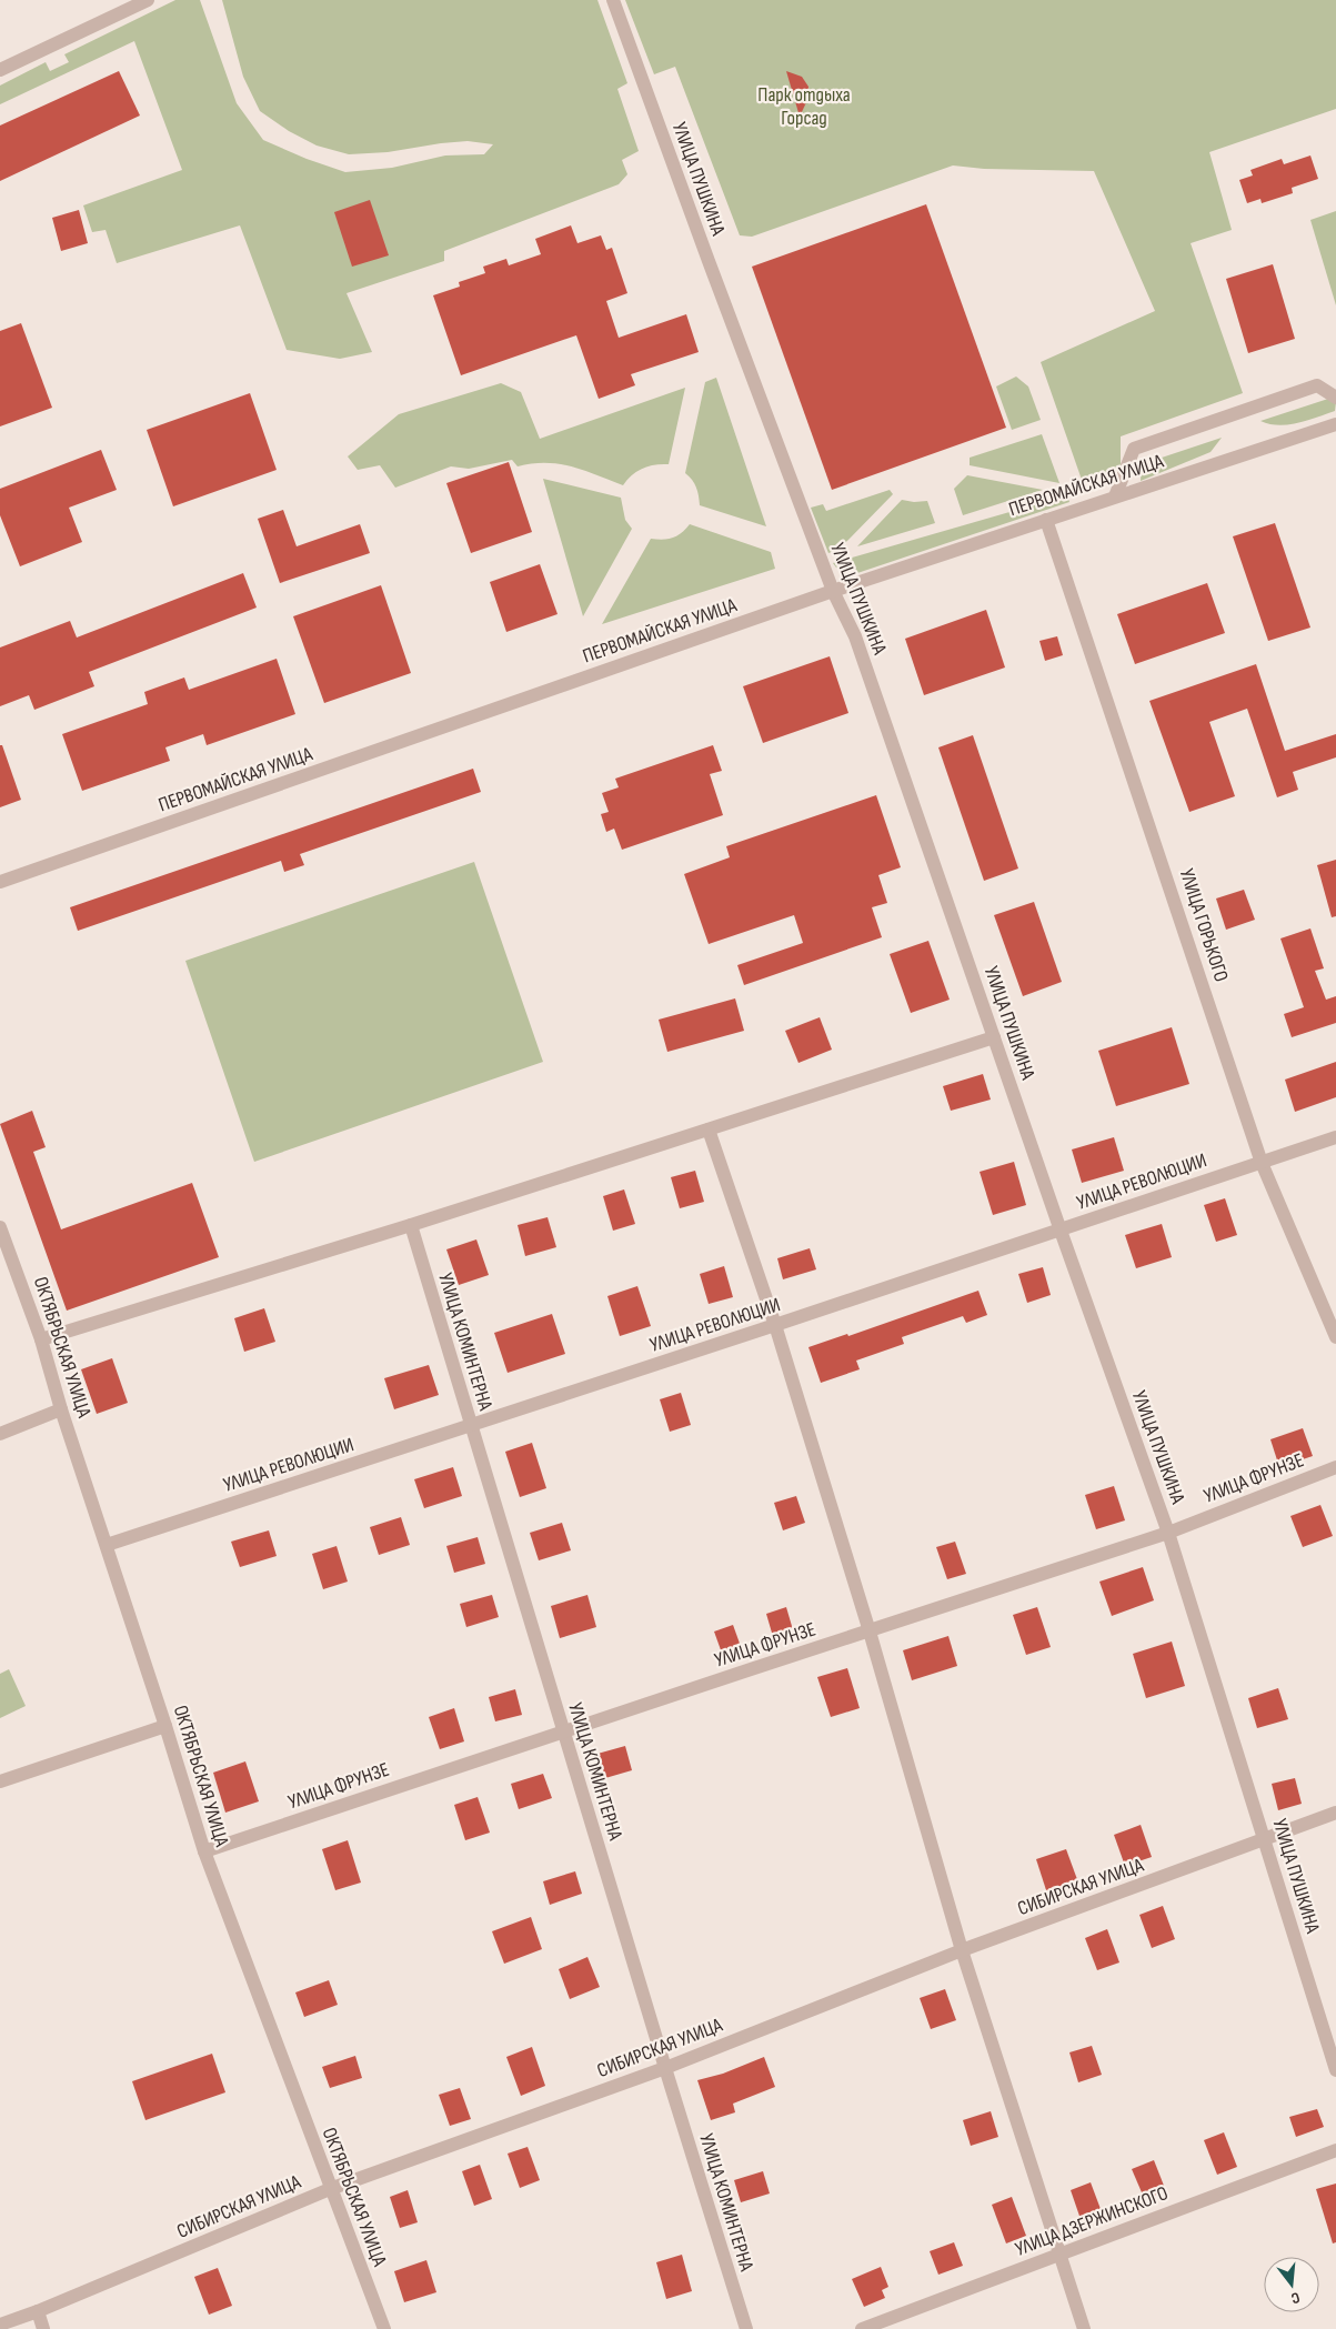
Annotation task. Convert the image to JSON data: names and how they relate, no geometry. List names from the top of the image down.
{
  "streets": {
    "street": [
      "УЛИЦА ПУШКИНА",
      "ПЕРВОМАЙСКАЯ УЛИЦА",
      "УЛИЦА ГОРЬКОГО",
      "УЛИЦА РЕВОЛЮЦИИ",
      "УЛИЦА КОМИНТЕРНА",
      "ОКТЯБРЬСКАЯ УЛИЦА",
      "УЛИЦА ФРУНЗЕ",
      "СИБИРСКАЯ УЛИЦА",
      "УЛИЦА ДЗЕРЖИНСКОГО"
    ]
  },
  "crossings": [
    ["УЛИЦА ПУШКИНА", "ПЕРВОМАЙСКАЯ УЛИЦА"],
    ["УЛИЦА ПУШКИНА", "УЛИЦА РЕВОЛЮЦИИ"],
    ["УЛИЦА ПУШКИНА", "УЛИЦА ФРУНЗЕ"],
    ["УЛИЦА ПУШКИНА", "СИБИРСКАЯ УЛИЦА"],
    ["ПЕРВОМАЙСКАЯ УЛИЦА", "УЛИЦА ГОРЬКОГО"],
    ["УЛИЦА ГОРЬКОГО", "УЛИЦА РЕВОЛЮЦИИ"],
    ["УЛИЦА РЕВОЛЮЦИИ", "УЛИЦА КОМИНТЕРНА"],
    ["УЛИЦА РЕВОЛЮЦИИ", "ОКТЯБРЬСКАЯ УЛИЦА"],
    ["УЛИЦА КОМИНТЕРНА", "УЛИЦА ФРУНЗЕ"],
    ["УЛИЦА КОМИНТЕРНА", "СИБИРСКАЯ УЛИЦА"],
    ["ОКТЯБРЬСКАЯ УЛИЦА", "УЛИЦА ФРУНЗЕ"],
    ["ОКТЯБРЬСКАЯ УЛИЦА", "СИБИРСКАЯ УЛИЦА"]
  ],
  "parks": ["Парк отдыха Горсад"],
  "north": "bottom"
}
